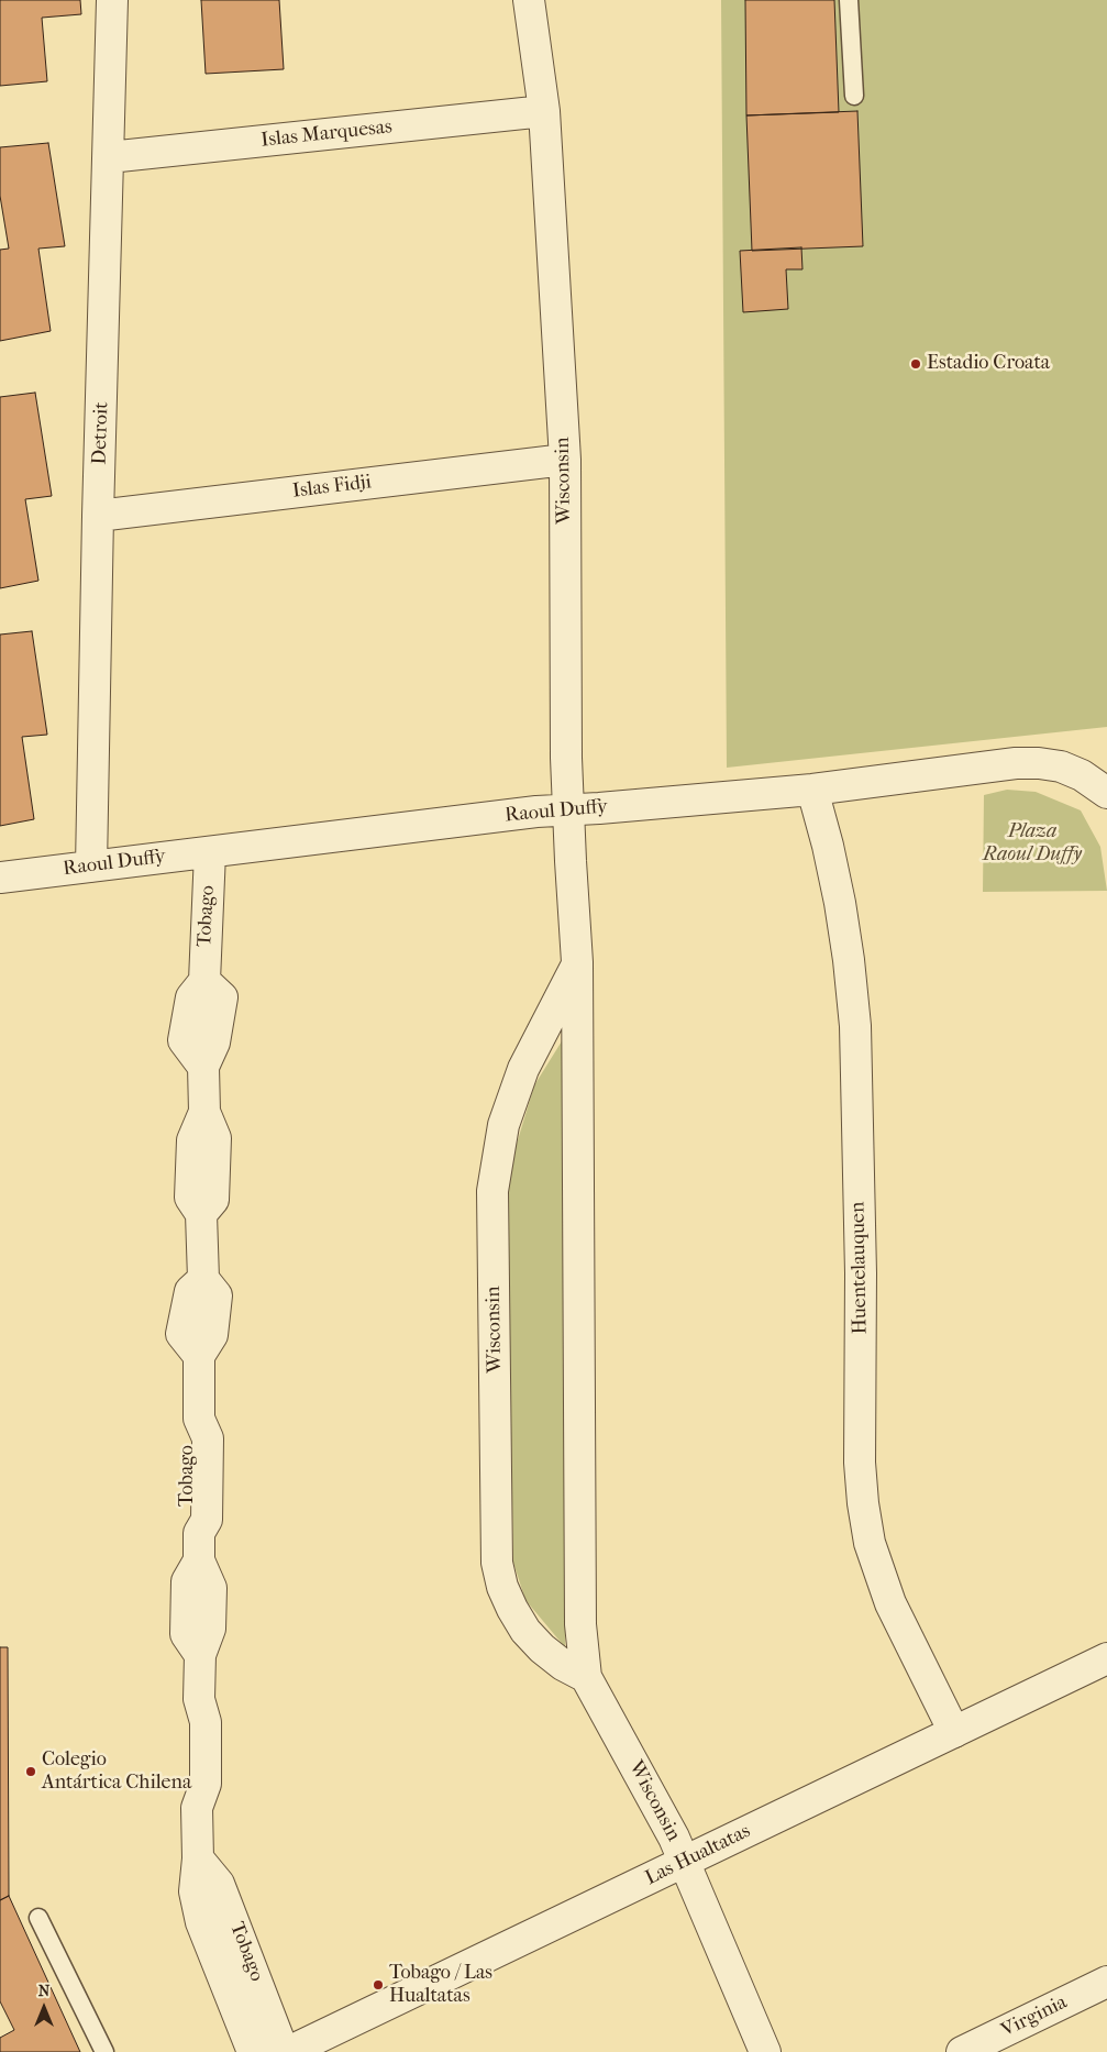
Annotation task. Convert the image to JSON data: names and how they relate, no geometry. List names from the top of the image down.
{
  "streets": {
    "street": [
      "Islas Marquesas",
      "Detroit",
      "Wisconsin",
      "Islas Fidji",
      "Raoul Duffy",
      "Tobago",
      "Huentelauquen",
      "Las Hualtatas",
      "Virginia"
    ]
  },
  "crossings": [
    ["Islas Marquesas", "Detroit"],
    ["Islas Marquesas", "Wisconsin"],
    ["Detroit", "Islas Fidji"],
    ["Detroit", "Raoul Duffy"],
    ["Wisconsin", "Islas Fidji"],
    ["Wisconsin", "Raoul Duffy"],
    ["Wisconsin", "Las Hualtatas"],
    ["Raoul Duffy", "Tobago"],
    ["Raoul Duffy", "Huentelauquen"],
    ["Tobago", "Las Hualtatas"],
    ["Huentelauquen", "Las Hualtatas"]
  ],
  "parks": ["Plaza Raoul Duffy"],
  "places": ["Estadio Croata", "Colegio Antártica Chilena", "Tobago / Las Hualtatas"],
  "north": "top"
}
